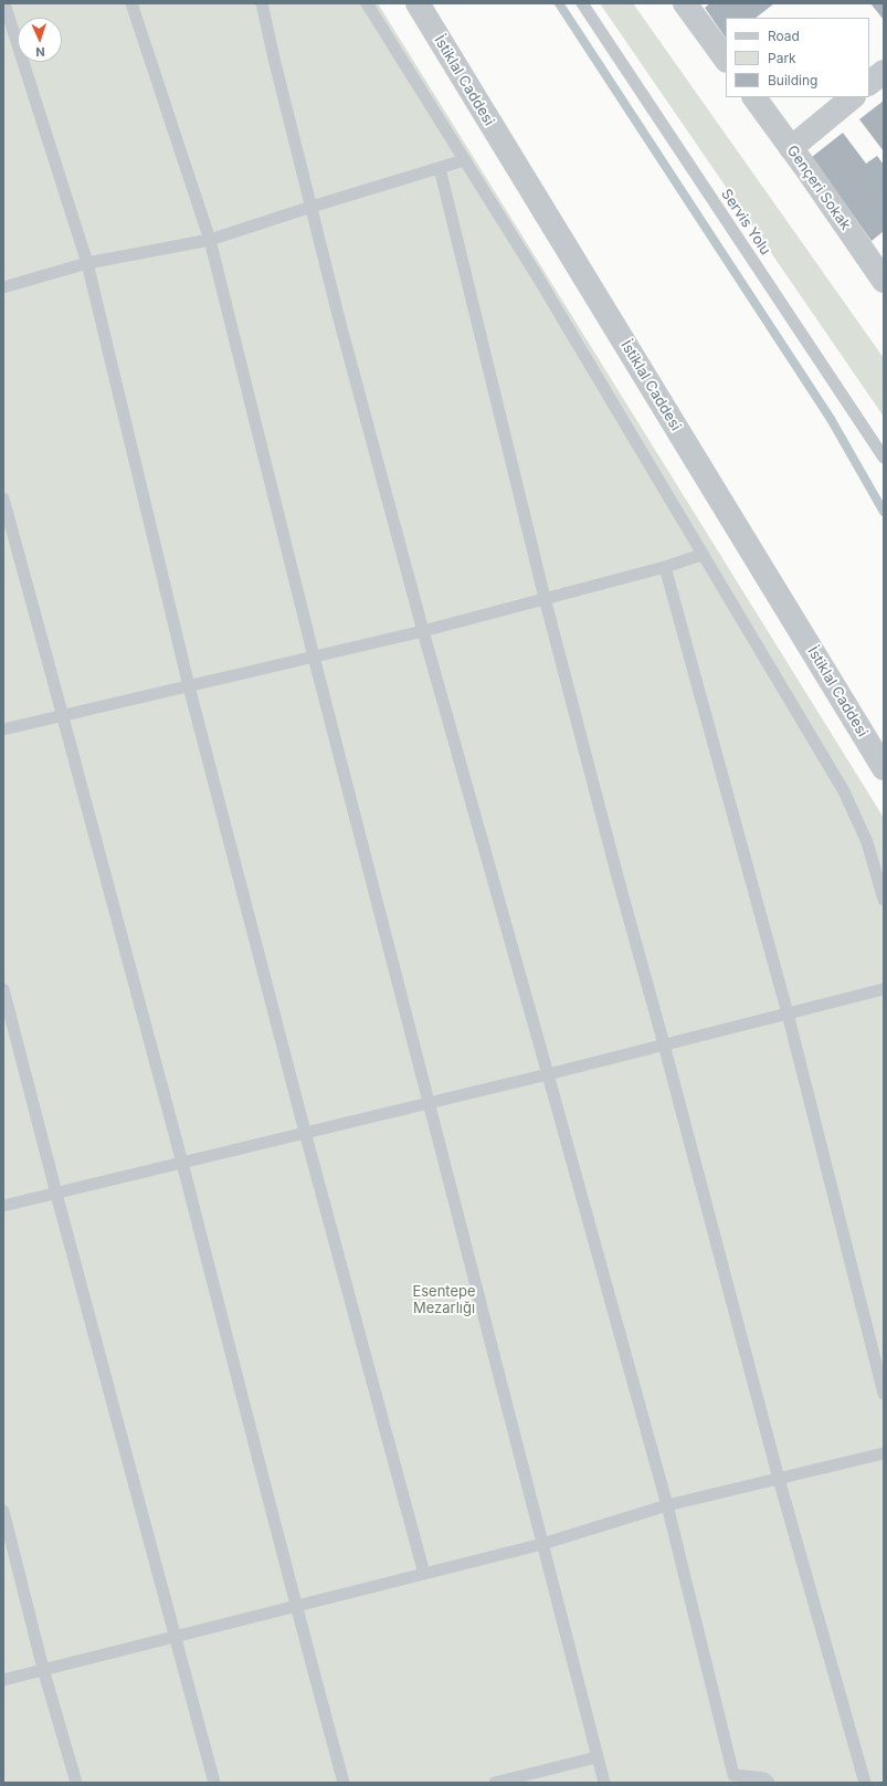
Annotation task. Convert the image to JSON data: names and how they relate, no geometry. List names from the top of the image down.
{
  "streets": {
    "street": ["İstiklal Caddesi", "Gençeri Sokak"],
    "lane": ["Servis Yolu"]
  },
  "parks": ["Esentepe Mezarlığı"],
  "legend": ["Road", "Park", "Building"],
  "north": "bottom"
}
